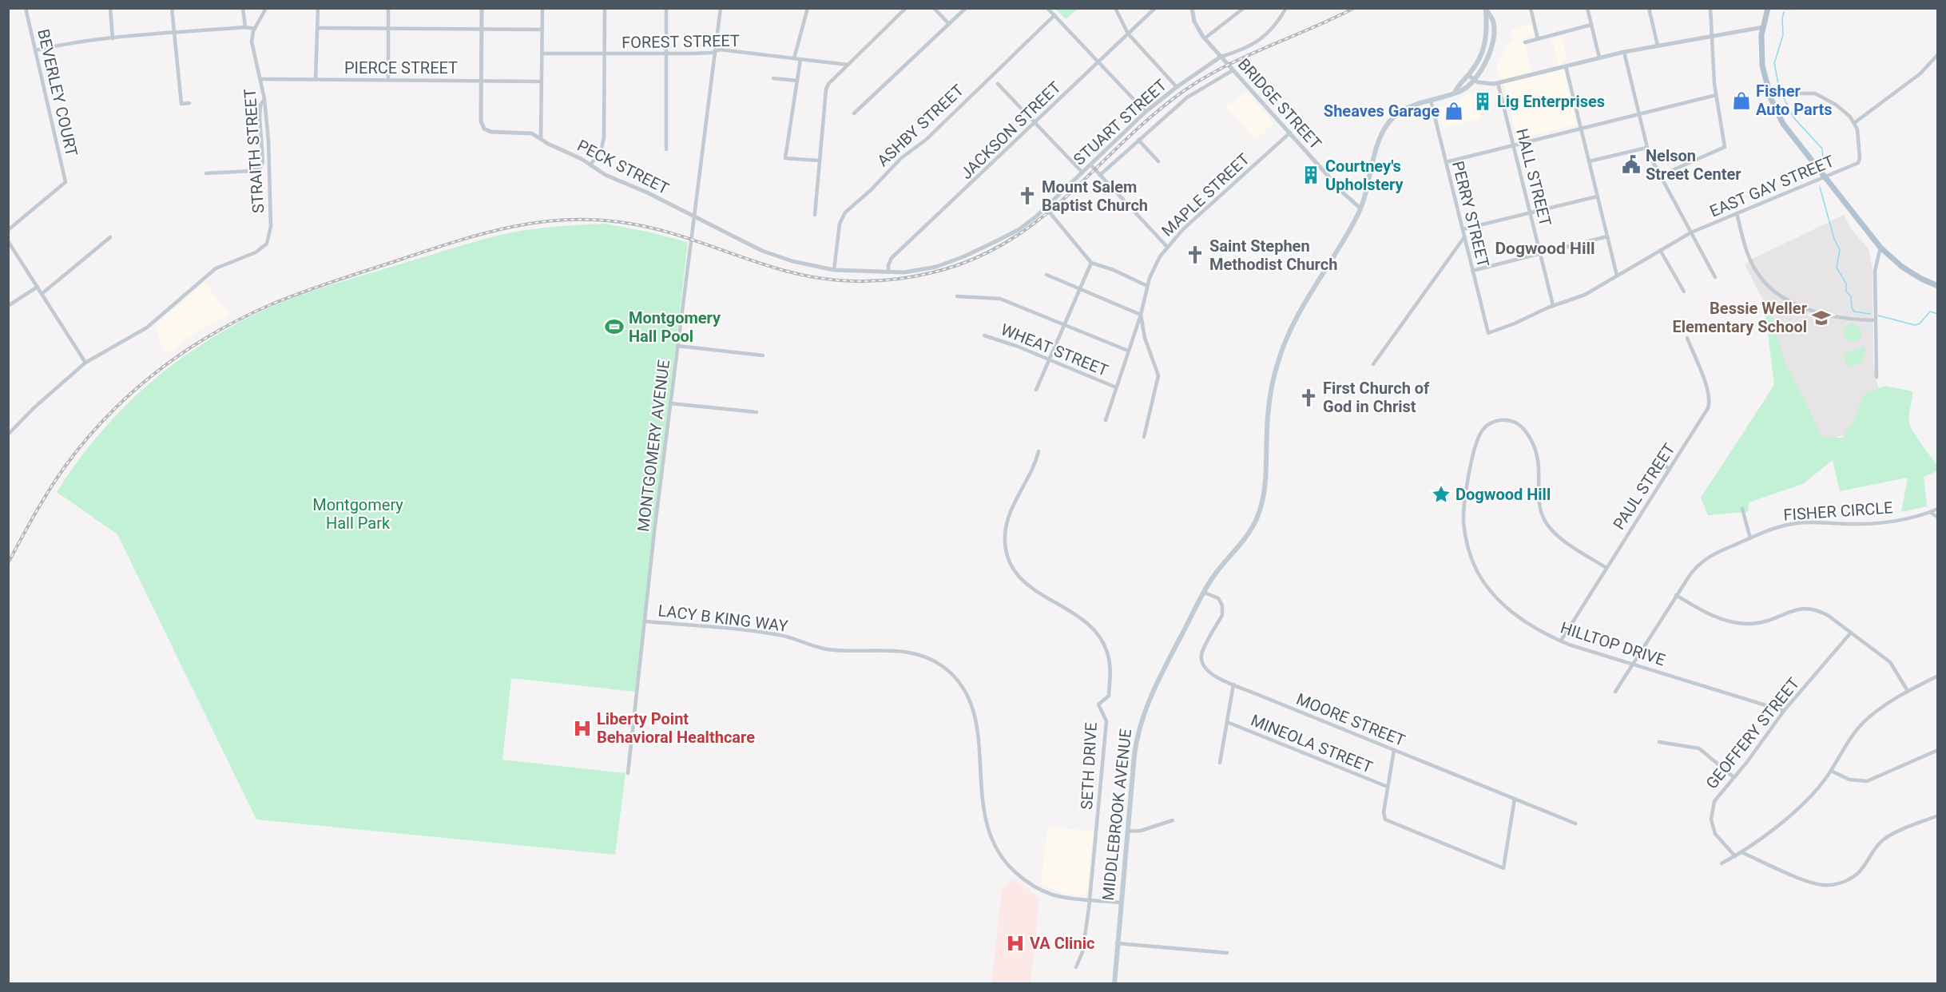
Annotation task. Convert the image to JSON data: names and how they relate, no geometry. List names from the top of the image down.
{
  "streets": {
    "main road": ["MIDDLEBROOK AVENUE"],
    "street": [
      "FOREST STREET",
      "PIERCE STREET",
      "BEVERLEY COURT",
      "BRIDGE STREET",
      "STUART STREET",
      "ASHBY STREET",
      "JACKSON STREET",
      "STRAITH STREET",
      "PECK STREET",
      "HALL STREET",
      "EAST GAY STREET",
      "MAPLE STREET",
      "PERRY STREET",
      "WHEAT STREET",
      "MONTGOMERY AVENUE",
      "PAUL STREET",
      "FISHER CIRCLE",
      "LACY B KING WAY",
      "HILLTOP DRIVE",
      "MOORE STREET",
      "GEOFFERY STREET",
      "MINEOLA STREET",
      "SETH DRIVE"
    ]
  },
  "crossings": [
    ["FOREST STREET", "MONTGOMERY AVENUE"],
    ["PIERCE STREET", "STRAITH STREET"],
    ["PIERCE STREET", "PECK STREET"],
    ["BRIDGE STREET", "STUART STREET"],
    ["BRIDGE STREET", "MAPLE STREET"],
    ["BRIDGE STREET", "MIDDLEBROOK AVENUE"],
    ["STUART STREET", "ASHBY STREET"],
    ["STUART STREET", "JACKSON STREET"],
    ["STUART STREET", "PECK STREET"],
    ["STUART STREET", "MONTGOMERY AVENUE"],
    ["PECK STREET", "MONTGOMERY AVENUE"],
    ["HALL STREET", "EAST GAY STREET"],
    ["EAST GAY STREET", "PERRY STREET"],
    ["MAPLE STREET", "WHEAT STREET"],
    ["PERRY STREET", "MIDDLEBROOK AVENUE"],
    ["MONTGOMERY AVENUE", "LACY B KING WAY"],
    ["PAUL STREET", "HILLTOP DRIVE"],
    ["FISHER CIRCLE", "HILLTOP DRIVE"],
    ["LACY B KING WAY", "SETH DRIVE"],
    ["LACY B KING WAY", "MIDDLEBROOK AVENUE"],
    ["HILLTOP DRIVE", "GEOFFERY STREET"],
    ["MOORE STREET", "MIDDLEBROOK AVENUE"]
  ],
  "districts": ["Dogwood Hill"],
  "parks": ["Montgomery Hall Park"],
  "places": {
    "shop": ["Fisher Auto Parts", "Sheaves Garage"],
    "building": ["Lig Enterprises", "Courtney's Upholstery"],
    "public building": ["Nelson Street Center"],
    "church": ["Mount Salem Baptist Church", "Saint Stephen Methodist Church", "First Church of God in Christ"],
    "school or university": ["Bessie Weller Elementary School"],
    "sports": ["Montgomery Hall Pool"],
    "place": ["Dogwood Hill"],
    "hospital": ["Liberty Point Behavioral Healthcare", "VA Clinic"]
  }
}
